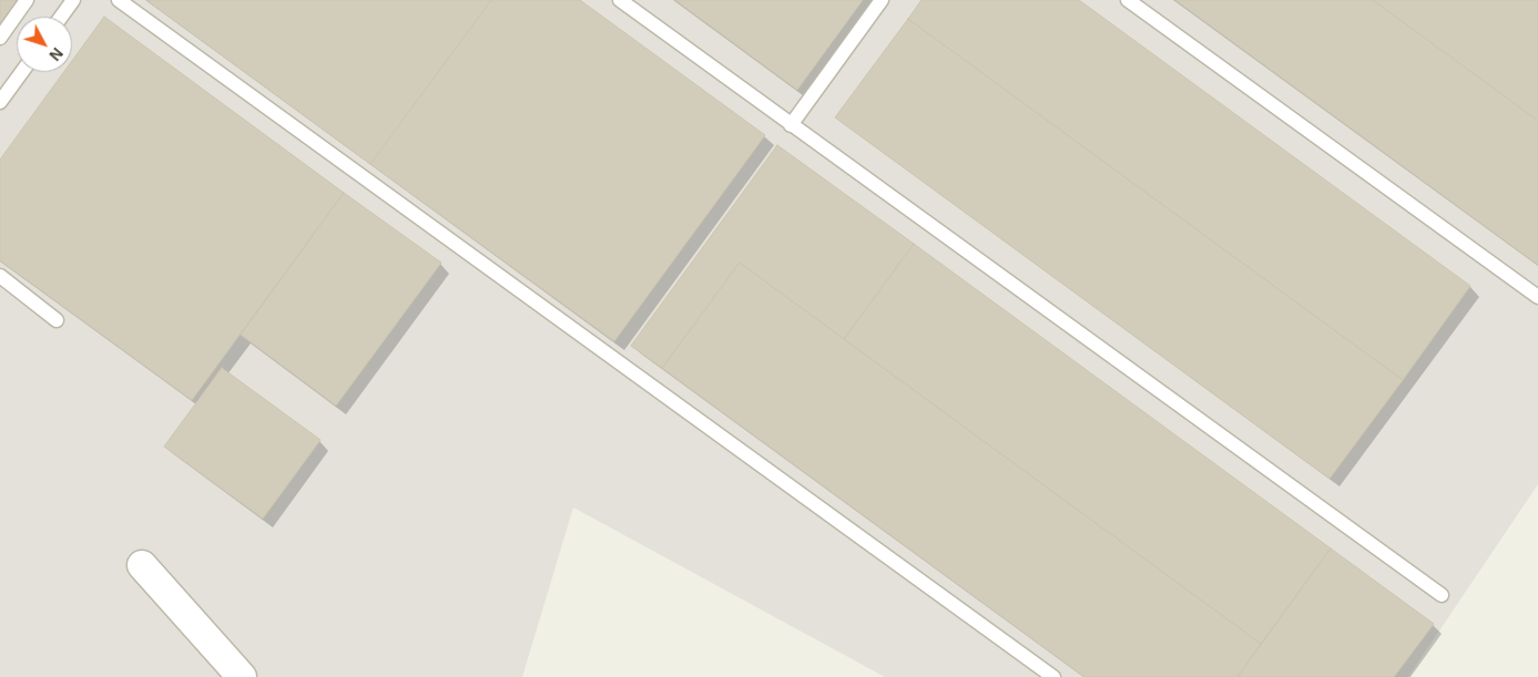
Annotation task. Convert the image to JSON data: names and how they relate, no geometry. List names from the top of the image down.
{
  "north": "bottom right"
}
